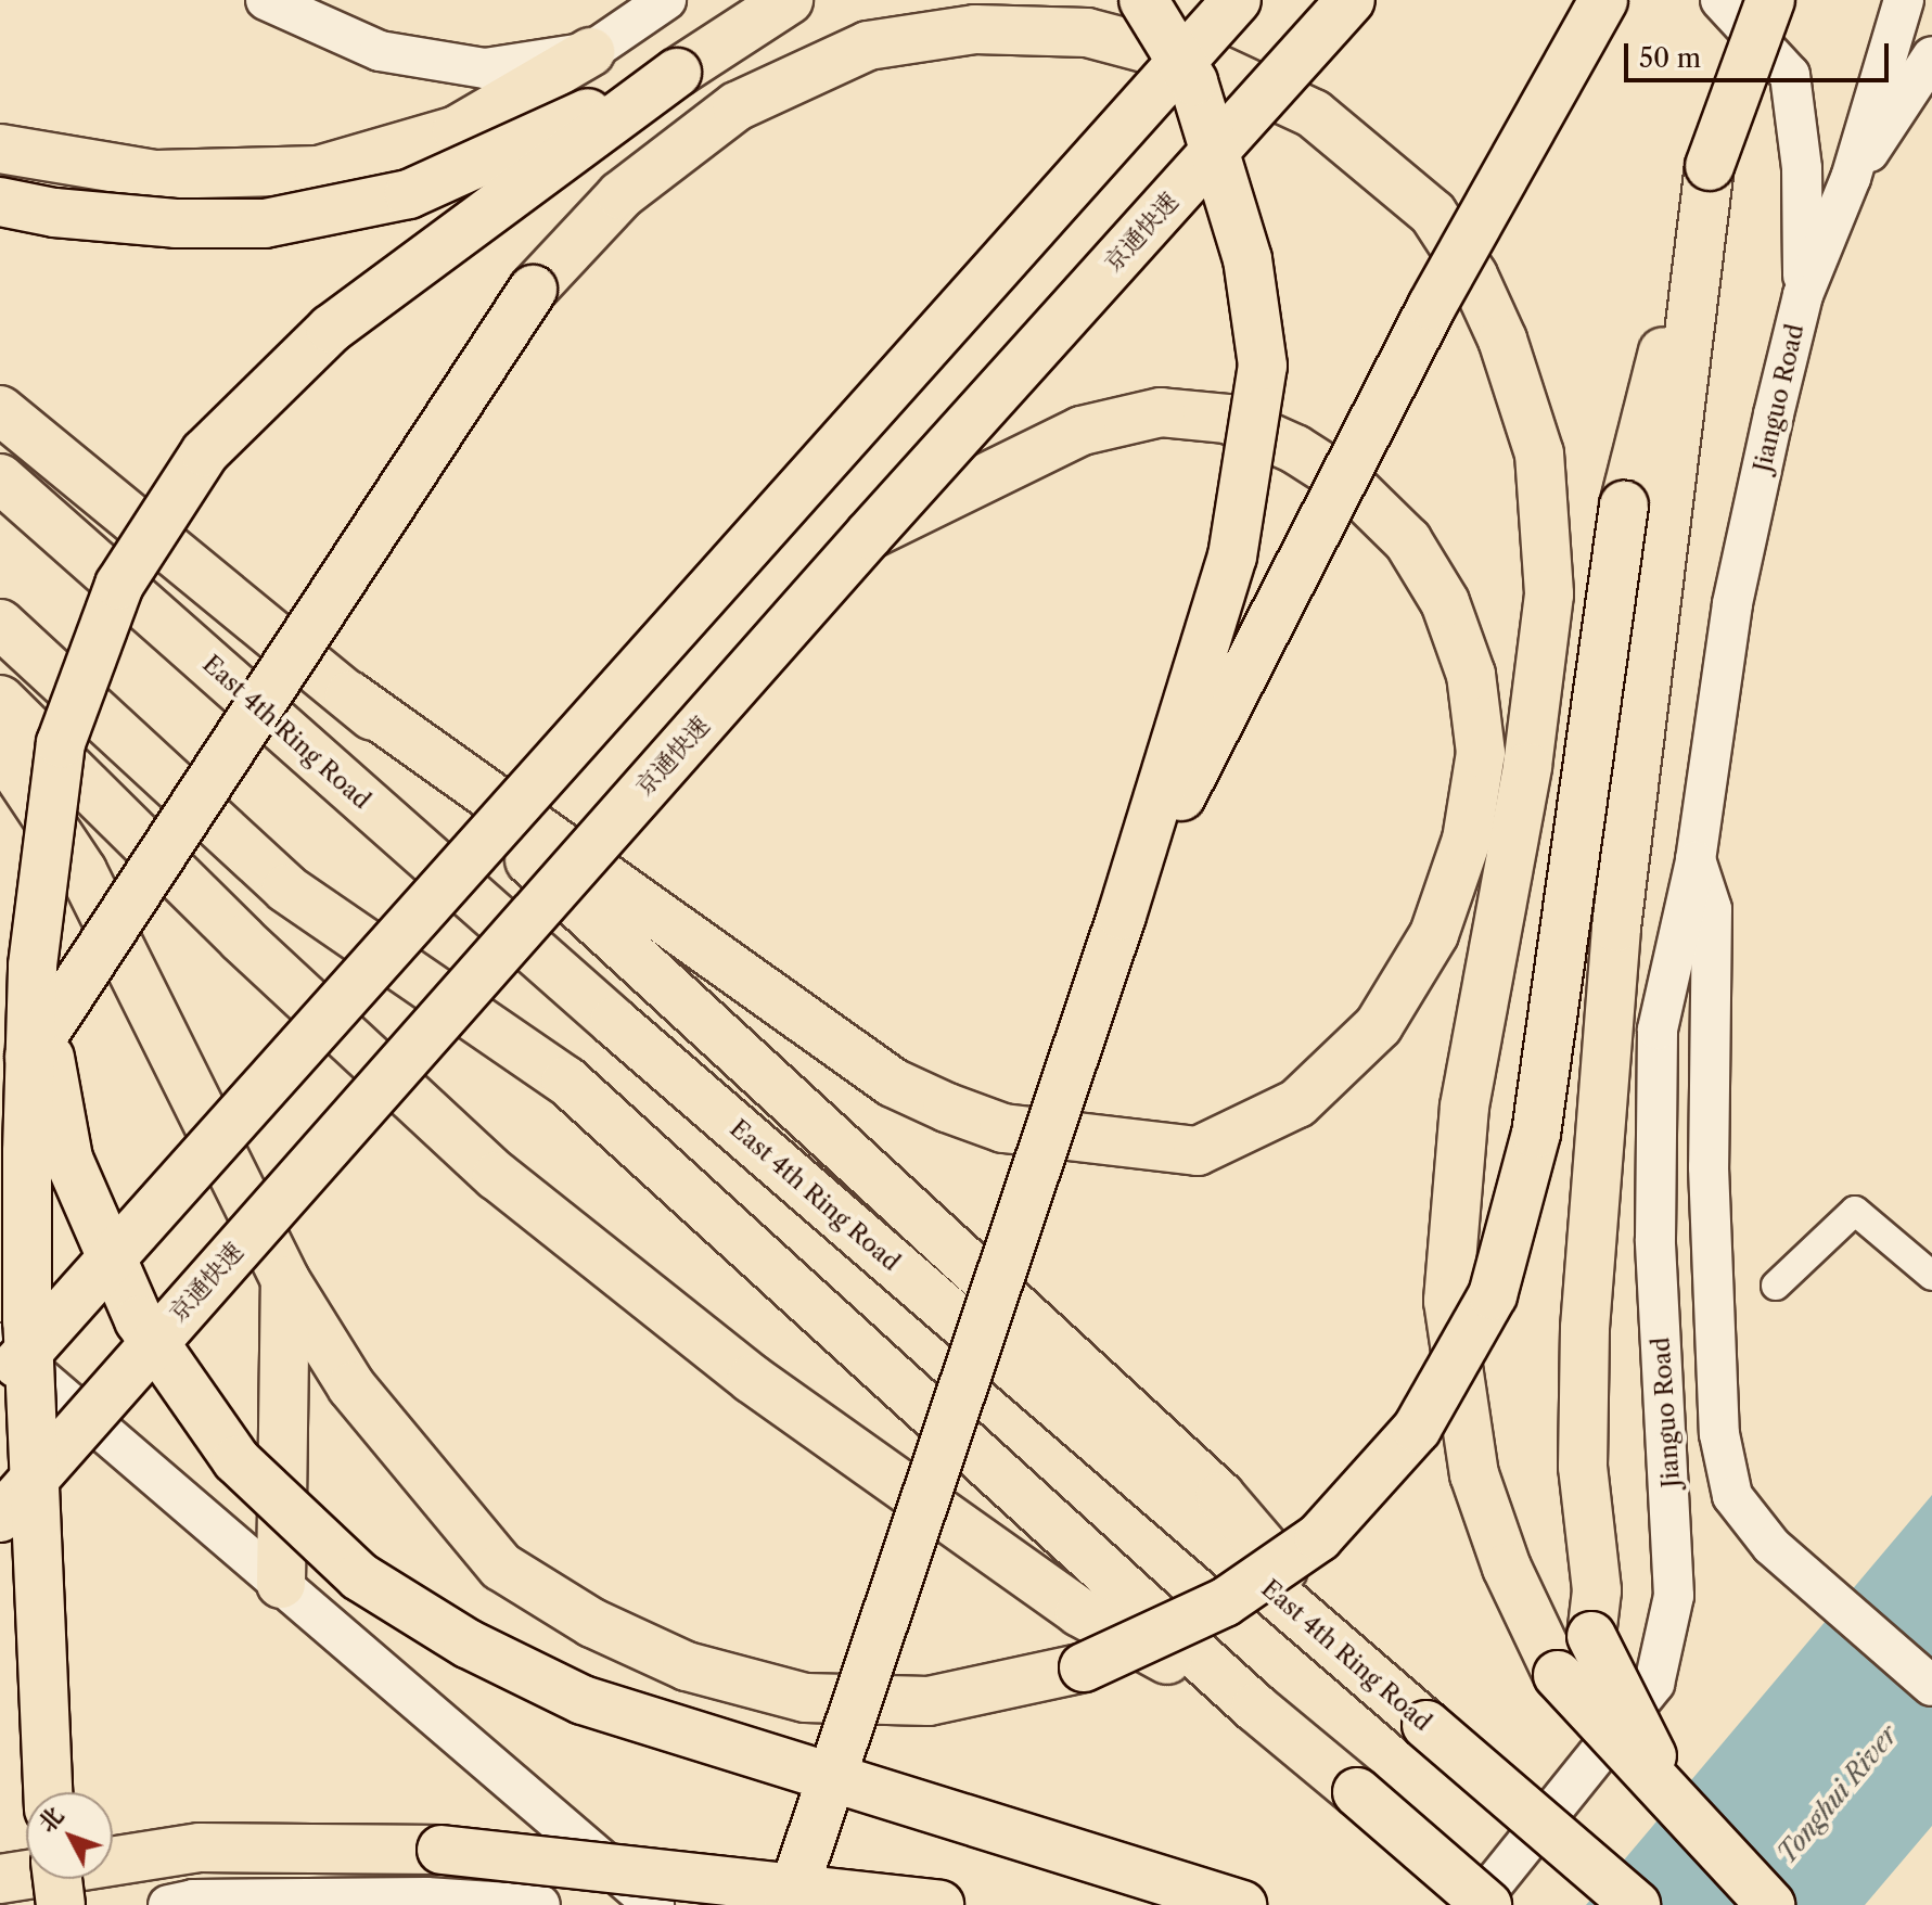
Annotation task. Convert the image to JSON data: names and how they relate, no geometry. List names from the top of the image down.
{
  "streets": {
    "highway": ["京通快速", "East 4th Ring Road"],
    "street": ["Jianguo Road"]
  },
  "water": ["Tonghui River"],
  "scale_bar": "50 m",
  "north": "top left"
}
